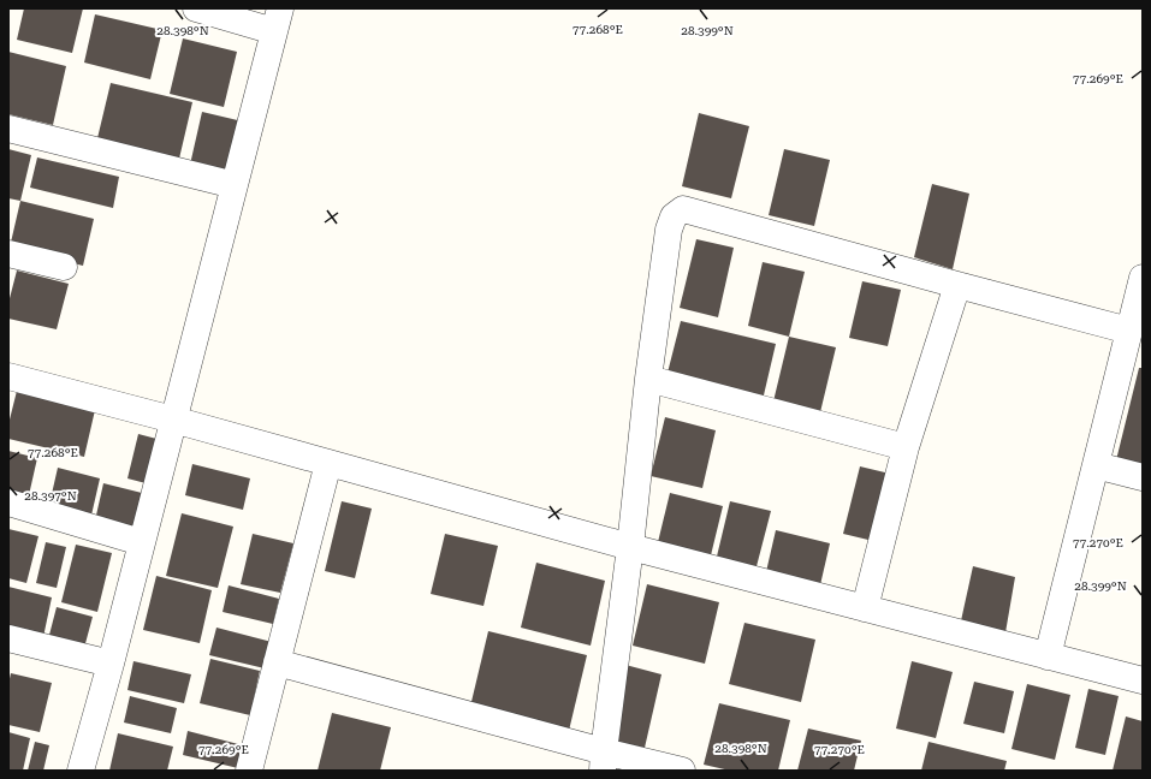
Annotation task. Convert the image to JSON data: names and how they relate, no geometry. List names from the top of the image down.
{
  "coordinates": [
    "77.268°E",
    "28.398°N",
    "28.399°N",
    "77.269°E",
    "28.397°N",
    "77.270°E"
  ]
}
